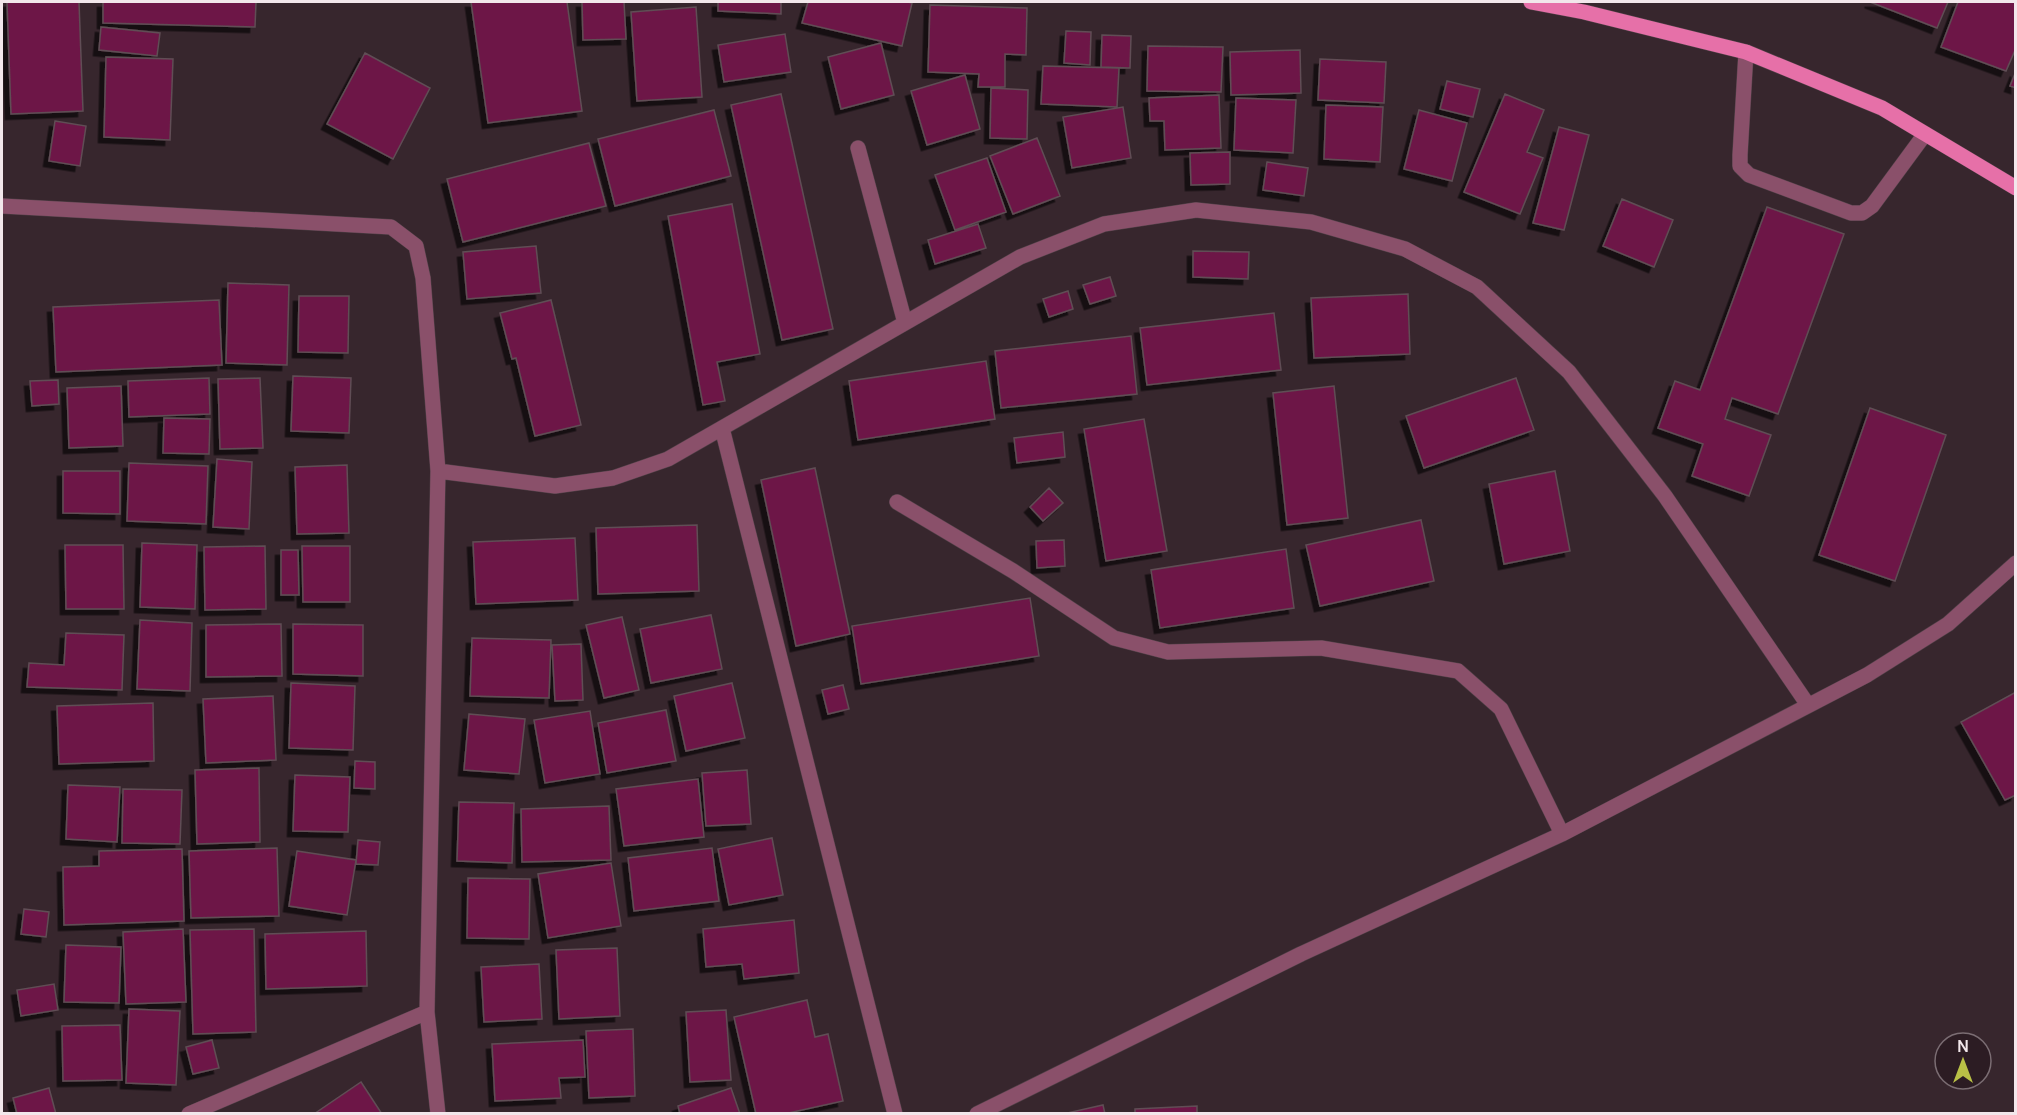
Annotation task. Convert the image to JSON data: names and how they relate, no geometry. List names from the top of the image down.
{
  "north": "top"
}
